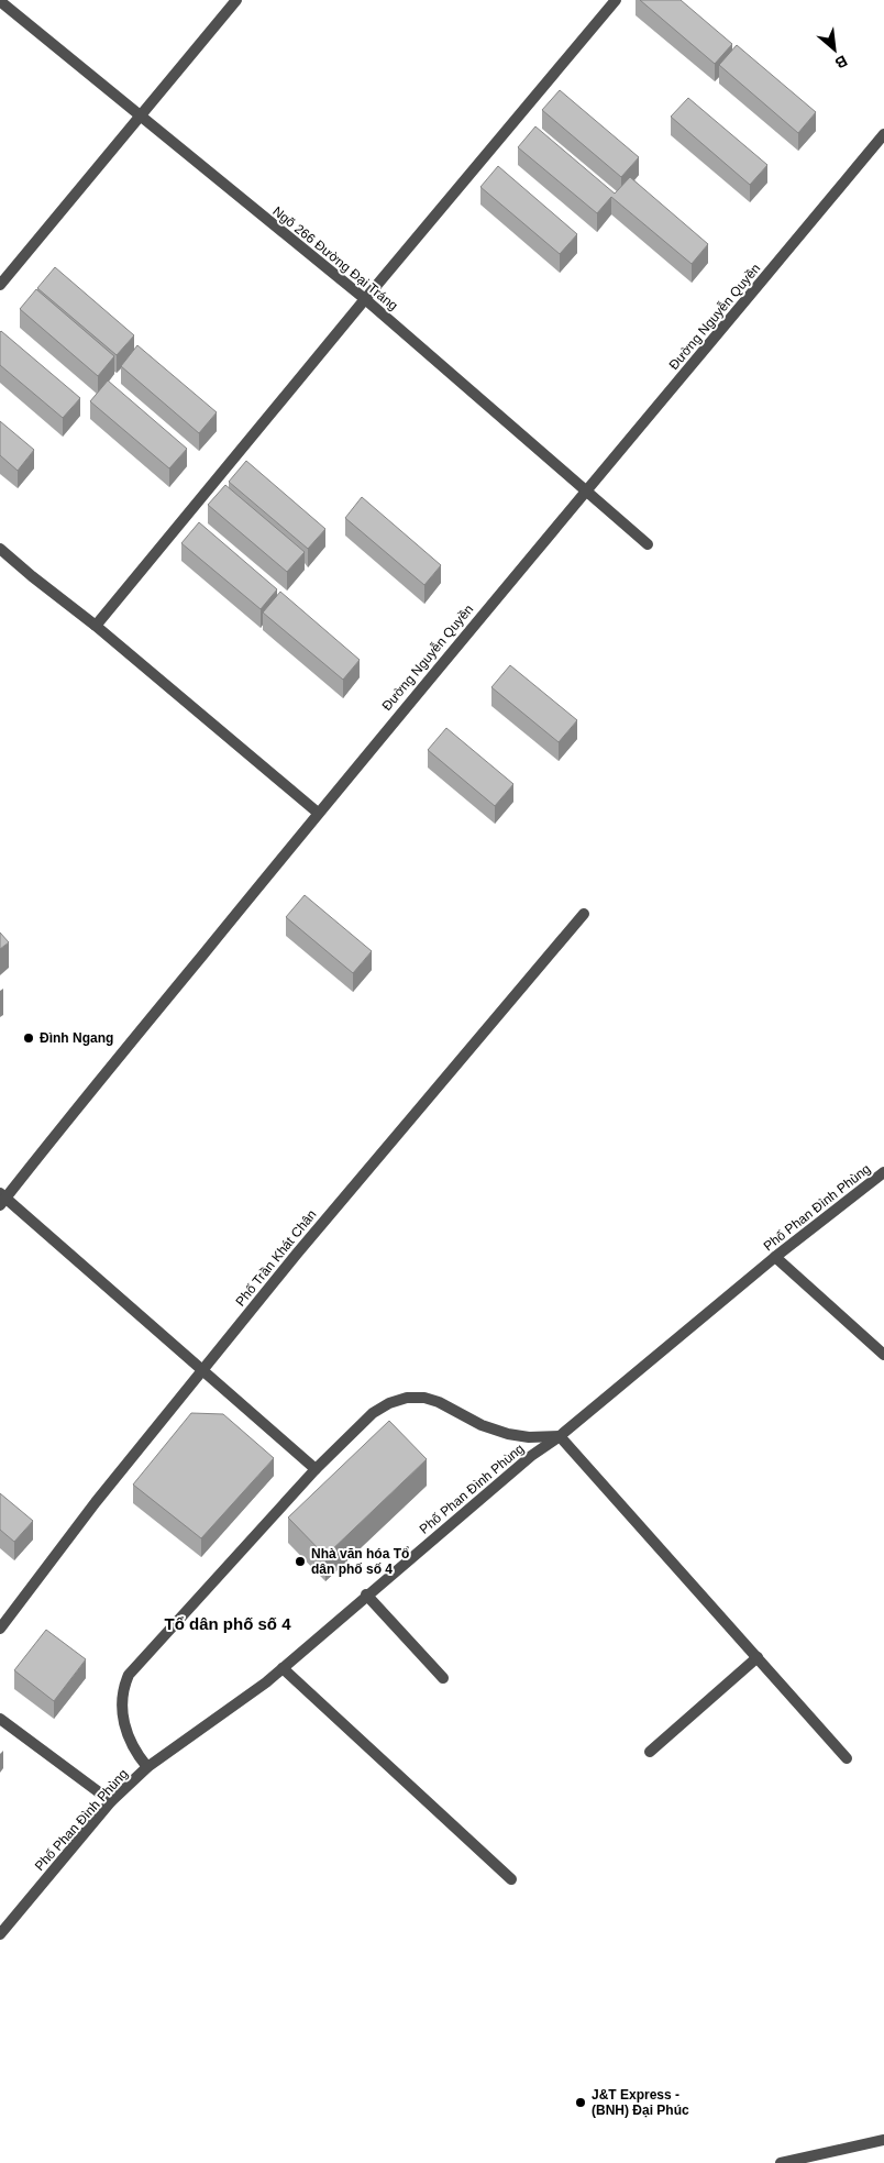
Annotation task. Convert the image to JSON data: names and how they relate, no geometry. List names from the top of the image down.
{
  "streets": {
    "street": [
      "Ngõ 266 Đường Đại Tráng",
      "Đường Nguyễn Quyền",
      "Phố Phan Đình Phùng",
      "Phố Trần Khát Chân"
    ]
  },
  "crossings": [
    ["Ngõ 266 Đường Đại Tráng", "Đường Nguyễn Quyền"]
  ],
  "districts": ["Tổ dân phố số 4"],
  "places": ["Đình Ngang", "Nhà văn hóa Tổ dân phố số 4", "J&T Express - (BNH) Đại Phúc"],
  "north": "bottom right"
}
